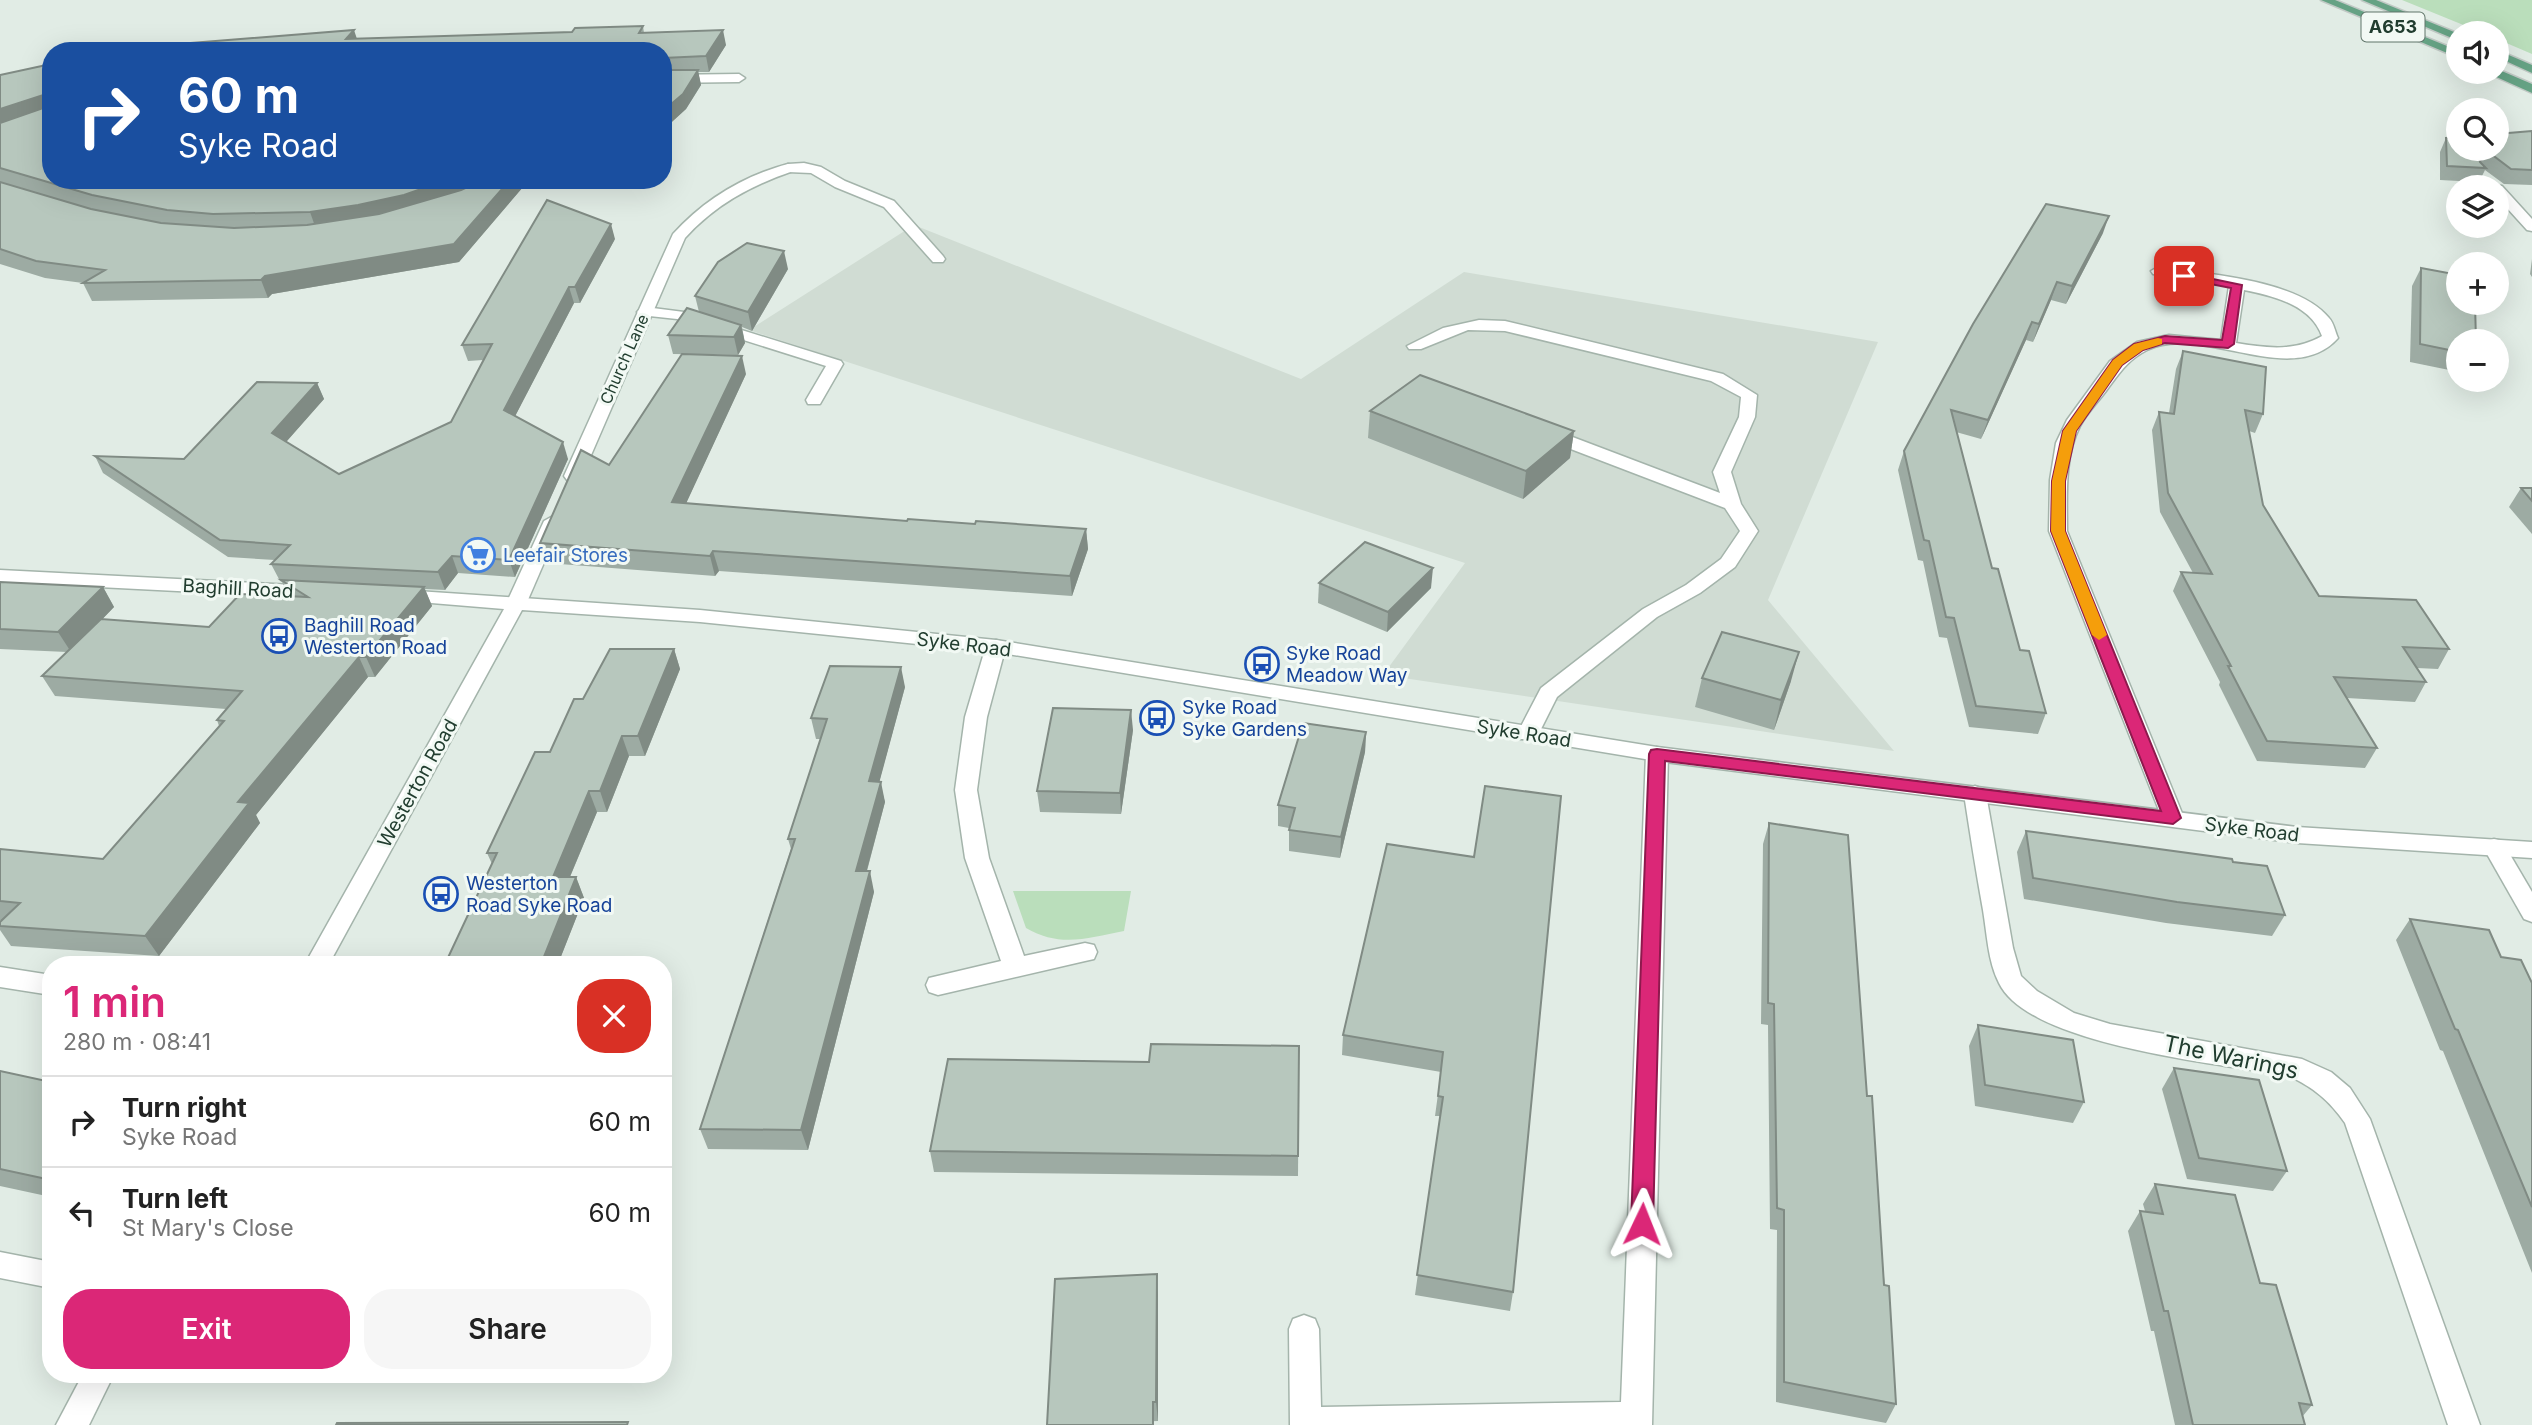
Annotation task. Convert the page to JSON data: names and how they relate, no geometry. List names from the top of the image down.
{
  "streets": {
    "main road": ["A653"],
    "street": [
      "Church Lane",
      "Baghill Road",
      "Syke Road",
      "Westerton Road",
      "The Warings"
    ]
  },
  "crossings": [
    ["Church Lane", "Syke Road"],
    ["Church Lane", "Westerton Road"],
    ["Syke Road", "Westerton Road"],
    ["Syke Road", "The Warings"]
  ],
  "places": {
    "supermarket": ["Leefair Stores"],
    "bus stop": [
      "Baghill Road Westerton Road",
      "Syke Road Meadow Way",
      "Syke Road Syke Gardens",
      "Westerton Road Syke Road"
    ]
  },
  "page": {
    "map_buttons": ["+", "−"],
    "turn": ["60 m", "Syke Road"],
    "heading": ["1 min", "280 m · 08:41"],
    "list": [
      {
        "name": "Turn right",
        "note": "Syke Road",
        "value": "60 m"
      },
      {
        "name": "Turn left",
        "note": "St Mary's Close",
        "value": "60 m"
      }
    ],
    "buttons": ["Exit", "Share"]
  }
}
